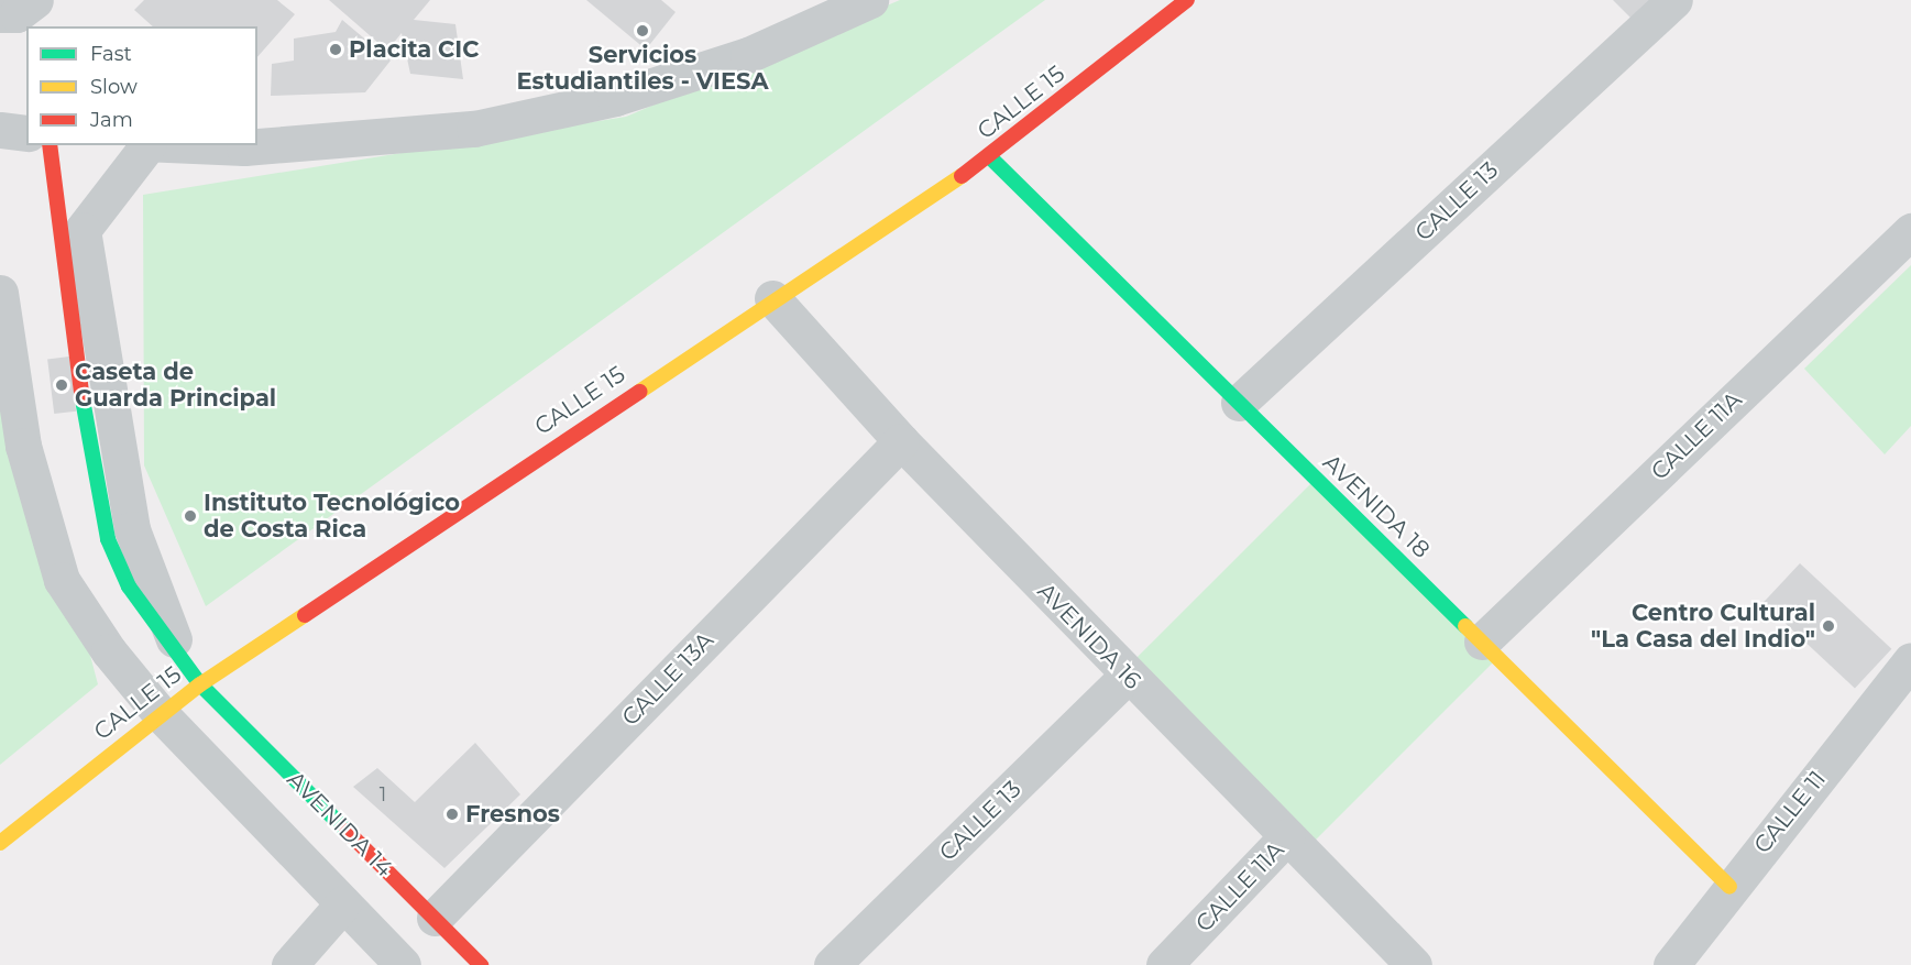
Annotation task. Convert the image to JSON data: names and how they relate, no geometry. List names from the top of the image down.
{
  "streets": {
    "street": [
      "CALLE 15",
      "CALLE 13",
      "CALLE 11A",
      "AVENIDA 18",
      "AVENIDA 16",
      "CALLE 13A",
      "CALLE 11",
      "AVENIDA 14"
    ]
  },
  "crossings": [
    ["CALLE 15", "AVENIDA 18"],
    ["CALLE 15", "AVENIDA 16"],
    ["CALLE 15", "AVENIDA 14"],
    ["CALLE 13", "AVENIDA 18"],
    ["CALLE 13", "AVENIDA 16"],
    ["CALLE 11A", "AVENIDA 18"],
    ["CALLE 11A", "AVENIDA 16"],
    ["AVENIDA 18", "CALLE 11"],
    ["AVENIDA 16", "CALLE 13A"],
    ["CALLE 13A", "AVENIDA 14"]
  ],
  "places": [
    "Servicios Estudiantiles - VIESA",
    "Placita CIC",
    "Caseta de Guarda Principal",
    "Instituto Tecnológico de Costa Rica",
    "Centro Cultural \"La Casa del Indio\"",
    "Fresnos"
  ],
  "house_numbers": ["1"],
  "legend": ["Fast", "Slow", "Jam"]
}
